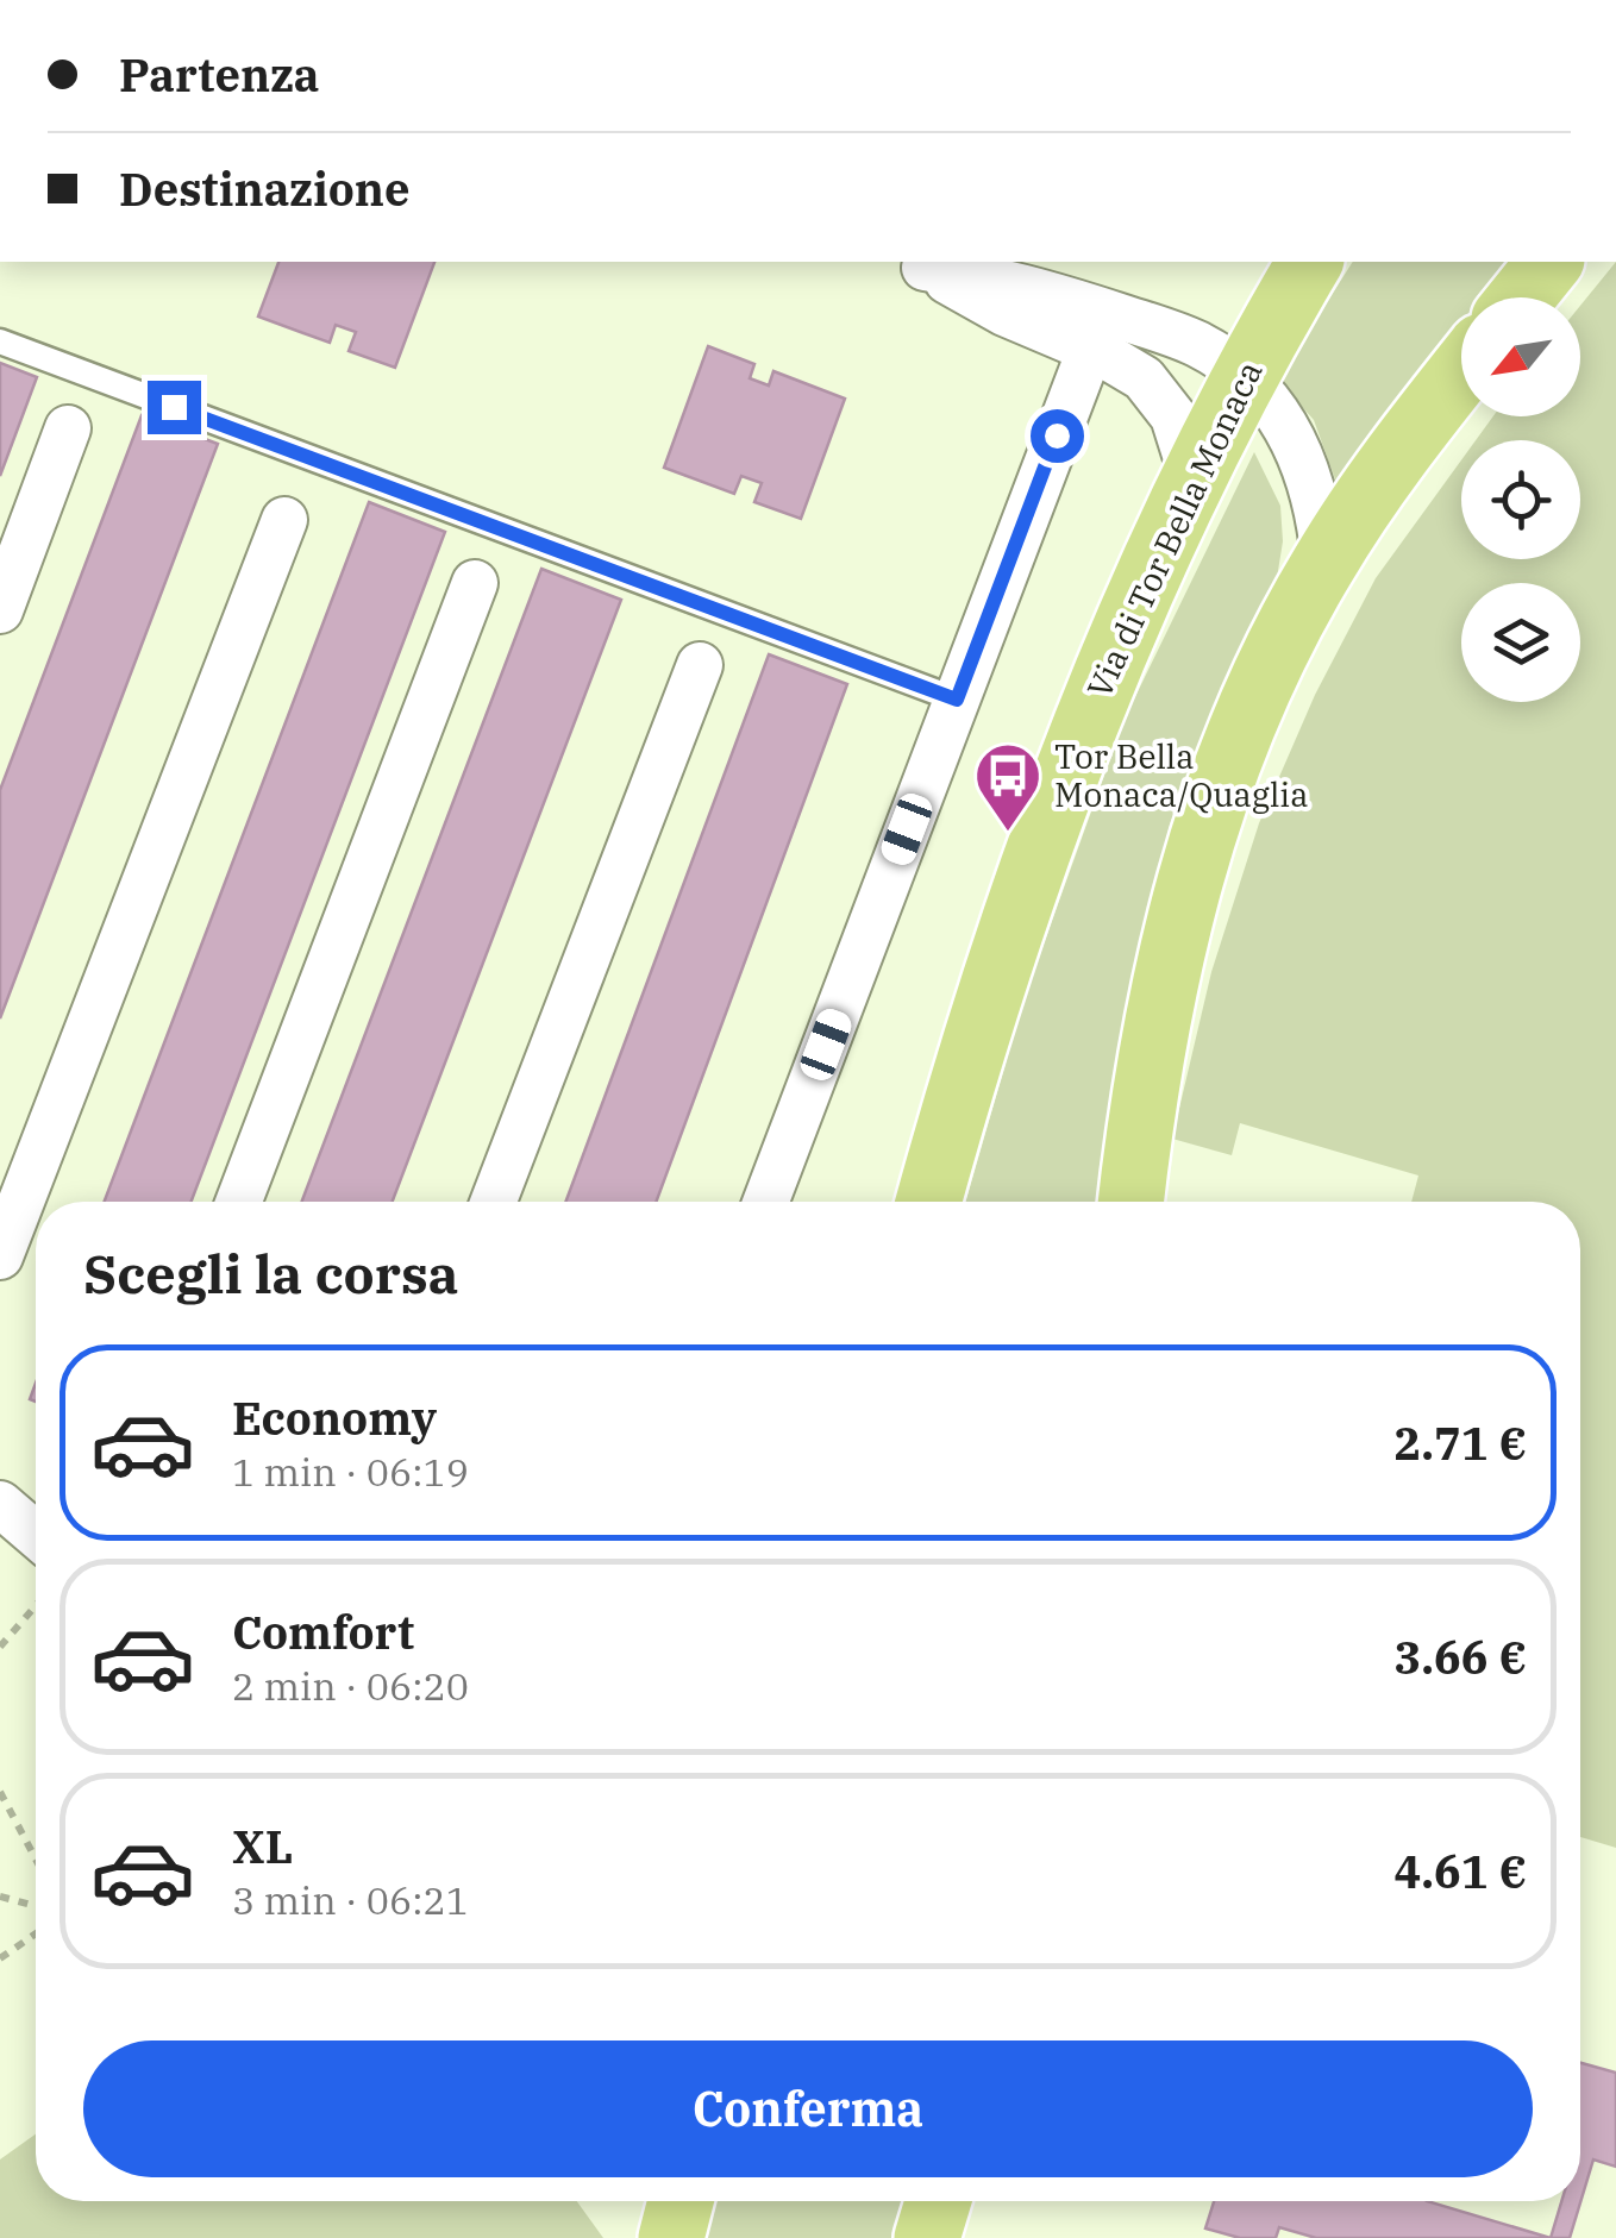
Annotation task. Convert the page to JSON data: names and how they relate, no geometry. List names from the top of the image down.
{
  "streets": {
    "main road": ["Via di Tor Bella Monaca"]
  },
  "places": {
    "bus stop": ["Tor Bella Monaca/Quaglia"]
  },
  "north": "bottom left",
  "page": {
    "banner": ["Partenza", "Destinazione"],
    "heading": "Scegli la corsa",
    "list": [
      {
        "name": "Economy",
        "note": "1 min · 06:19",
        "value": "2.71 €"
      },
      {
        "name": "Comfort",
        "note": "2 min · 06:20",
        "value": "3.66 €"
      },
      {
        "name": "XL",
        "note": "3 min · 06:21",
        "value": "4.61 €"
      }
    ],
    "buttons": "Conferma"
  }
}
